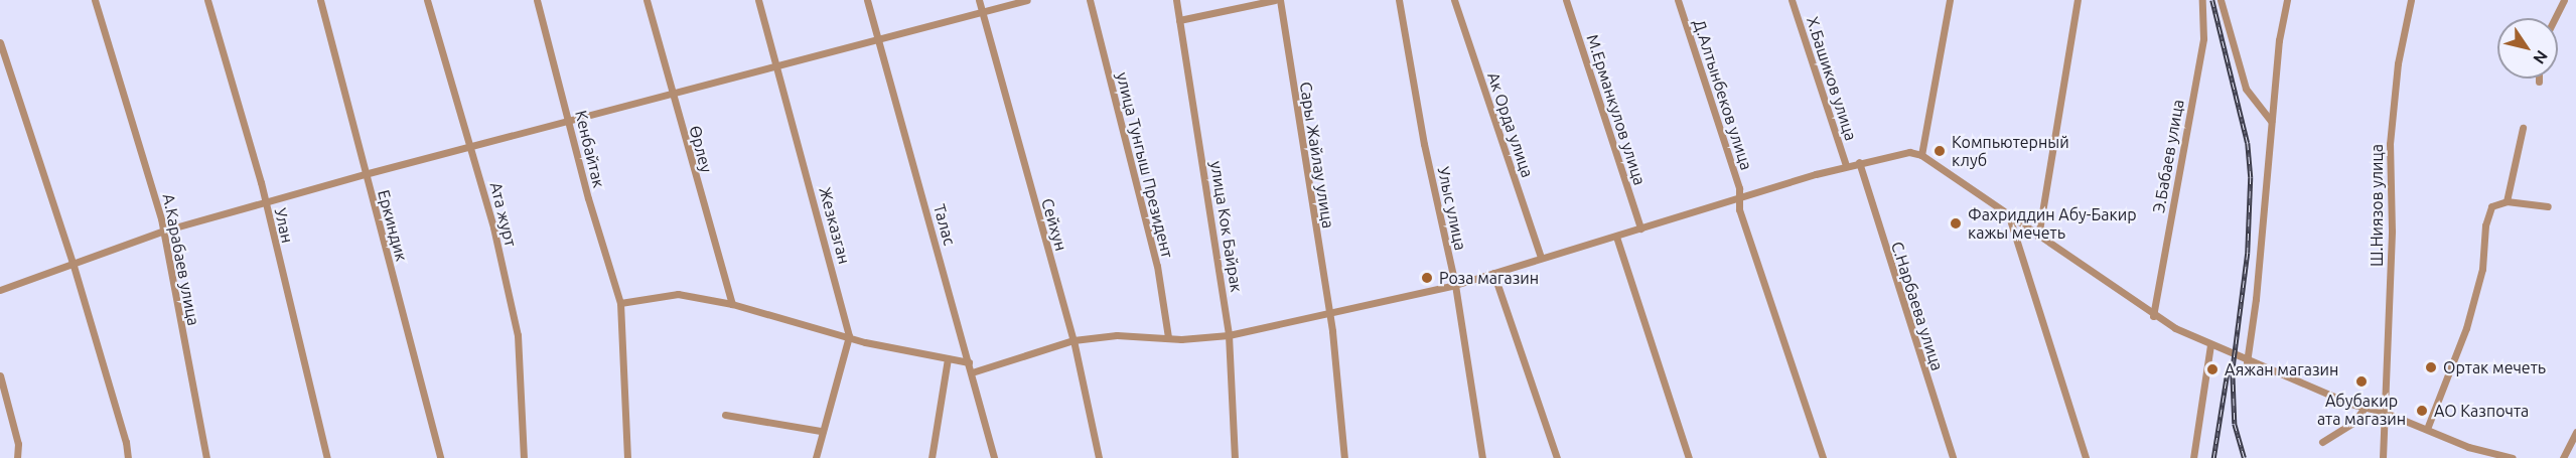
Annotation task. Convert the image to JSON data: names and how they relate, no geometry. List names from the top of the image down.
{
  "streets": {
    "street": [
      "Х.Башиков улица",
      "Д.Алтынбеков улица",
      "М.Ерманкулов улица",
      "Ак Орда улица",
      "Кенбайтак",
      "Өрлеу",
      "Сары Жайлау улица",
      "Э.Бабаев улица",
      "улица Тунгыш Президент",
      "Ш.Ниязов улица",
      "Улыс улица",
      "Ата журт",
      "Талас",
      "Сейхун",
      "Улан",
      "Еркиндик",
      "Жезказган",
      "улица Кок Байрак",
      "А.Карабаев улица",
      "С.Нарбаева улица"
    ]
  },
  "places": [
    "Компьютерный клуб",
    "Фахриддин Абу-Бакир кажы мечеть",
    "Роза магазин",
    "Ортак мечеть",
    "Аяжан магазин",
    "Абубакир ата магазин",
    "АО Казпочта"
  ],
  "north": "bottom right"
}
